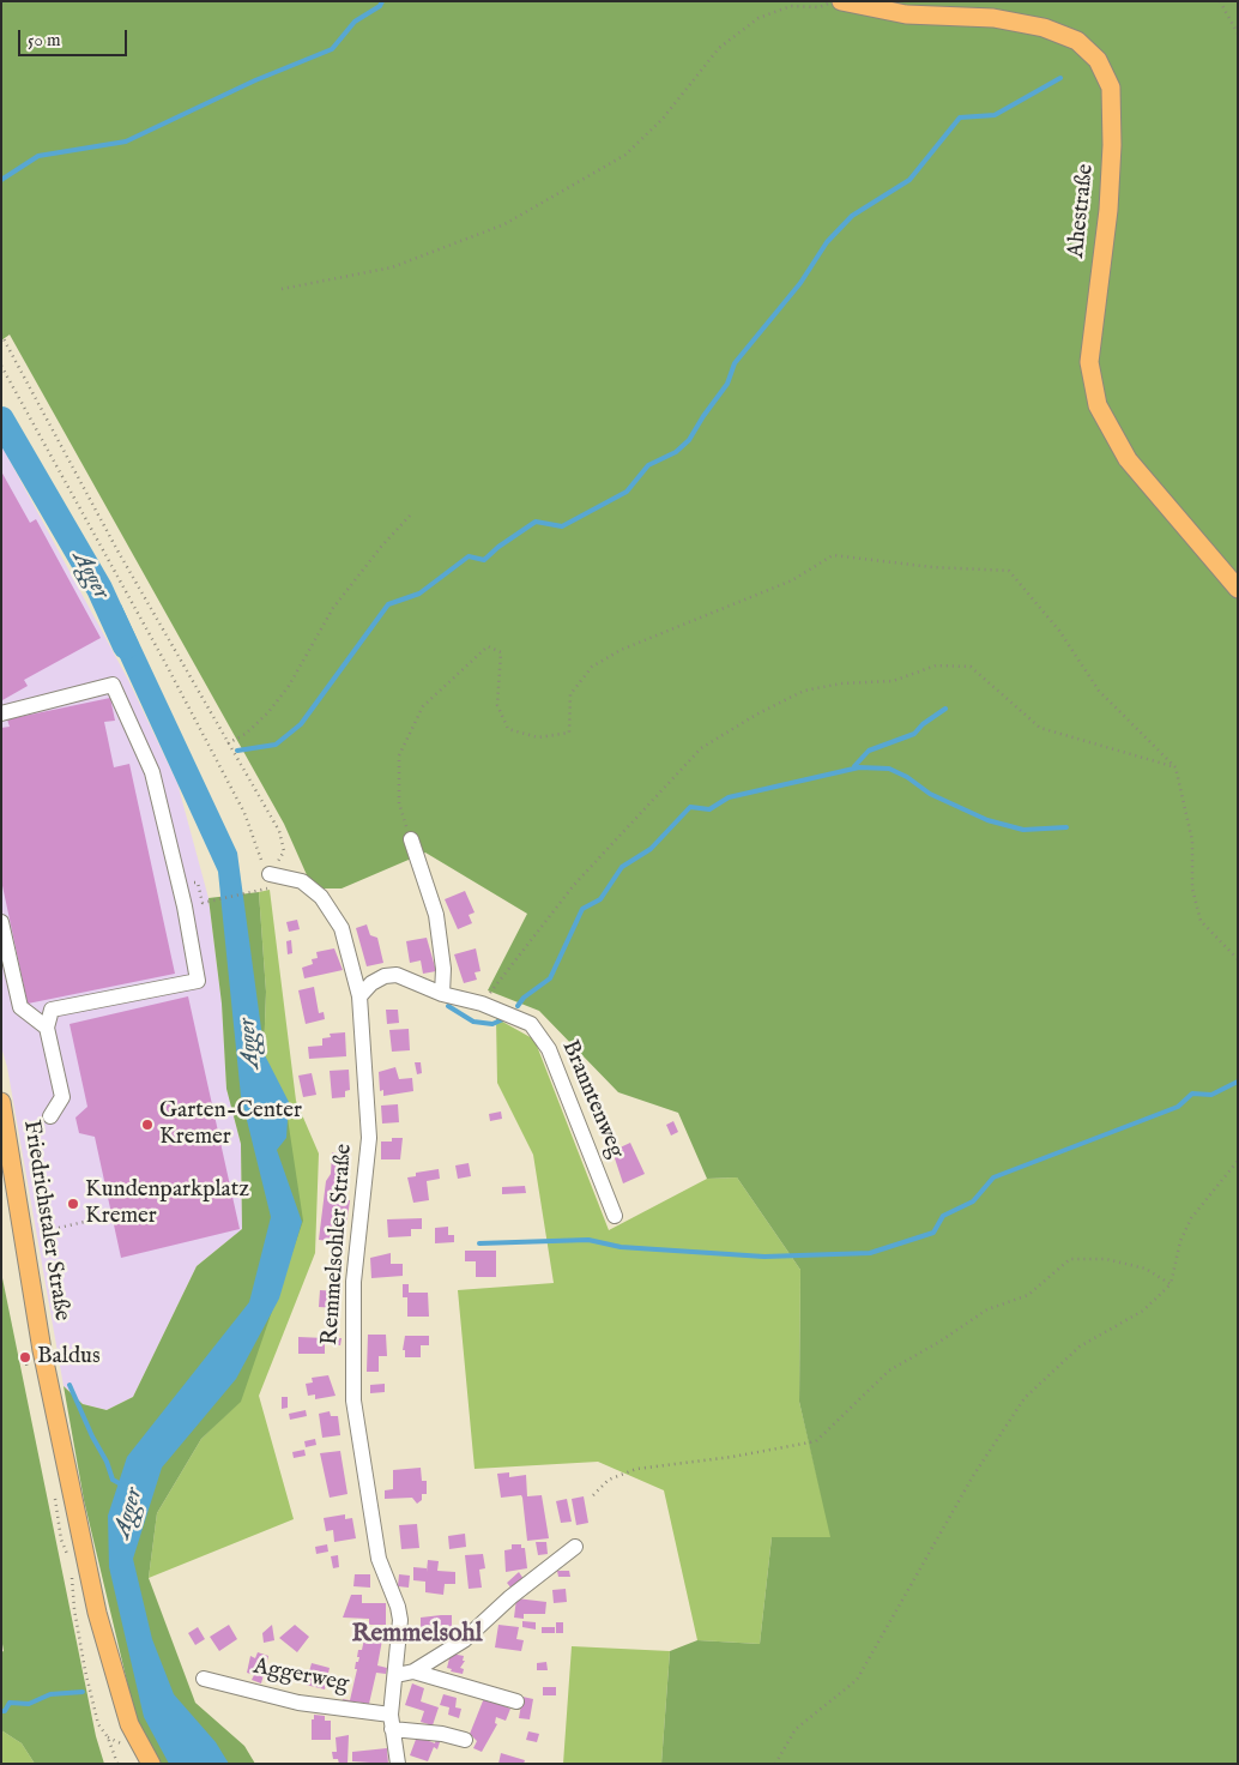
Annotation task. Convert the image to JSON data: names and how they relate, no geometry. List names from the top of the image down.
{
  "streets": {
    "main road": ["Ahestraße", "Friedrichstaler Straße"],
    "street": ["Branntenweg", "Remmelsohler Straße", "Aggerweg"]
  },
  "crossings": [
    ["Branntenweg", "Remmelsohler Straße"],
    ["Remmelsohler Straße", "Aggerweg"]
  ],
  "districts": ["Remmelsohl"],
  "water": ["Agger"],
  "places": ["Garten-Center Kremer", "Kundenparkplatz Kremer", "Baldus"],
  "scale_bar": "50 m"
}
